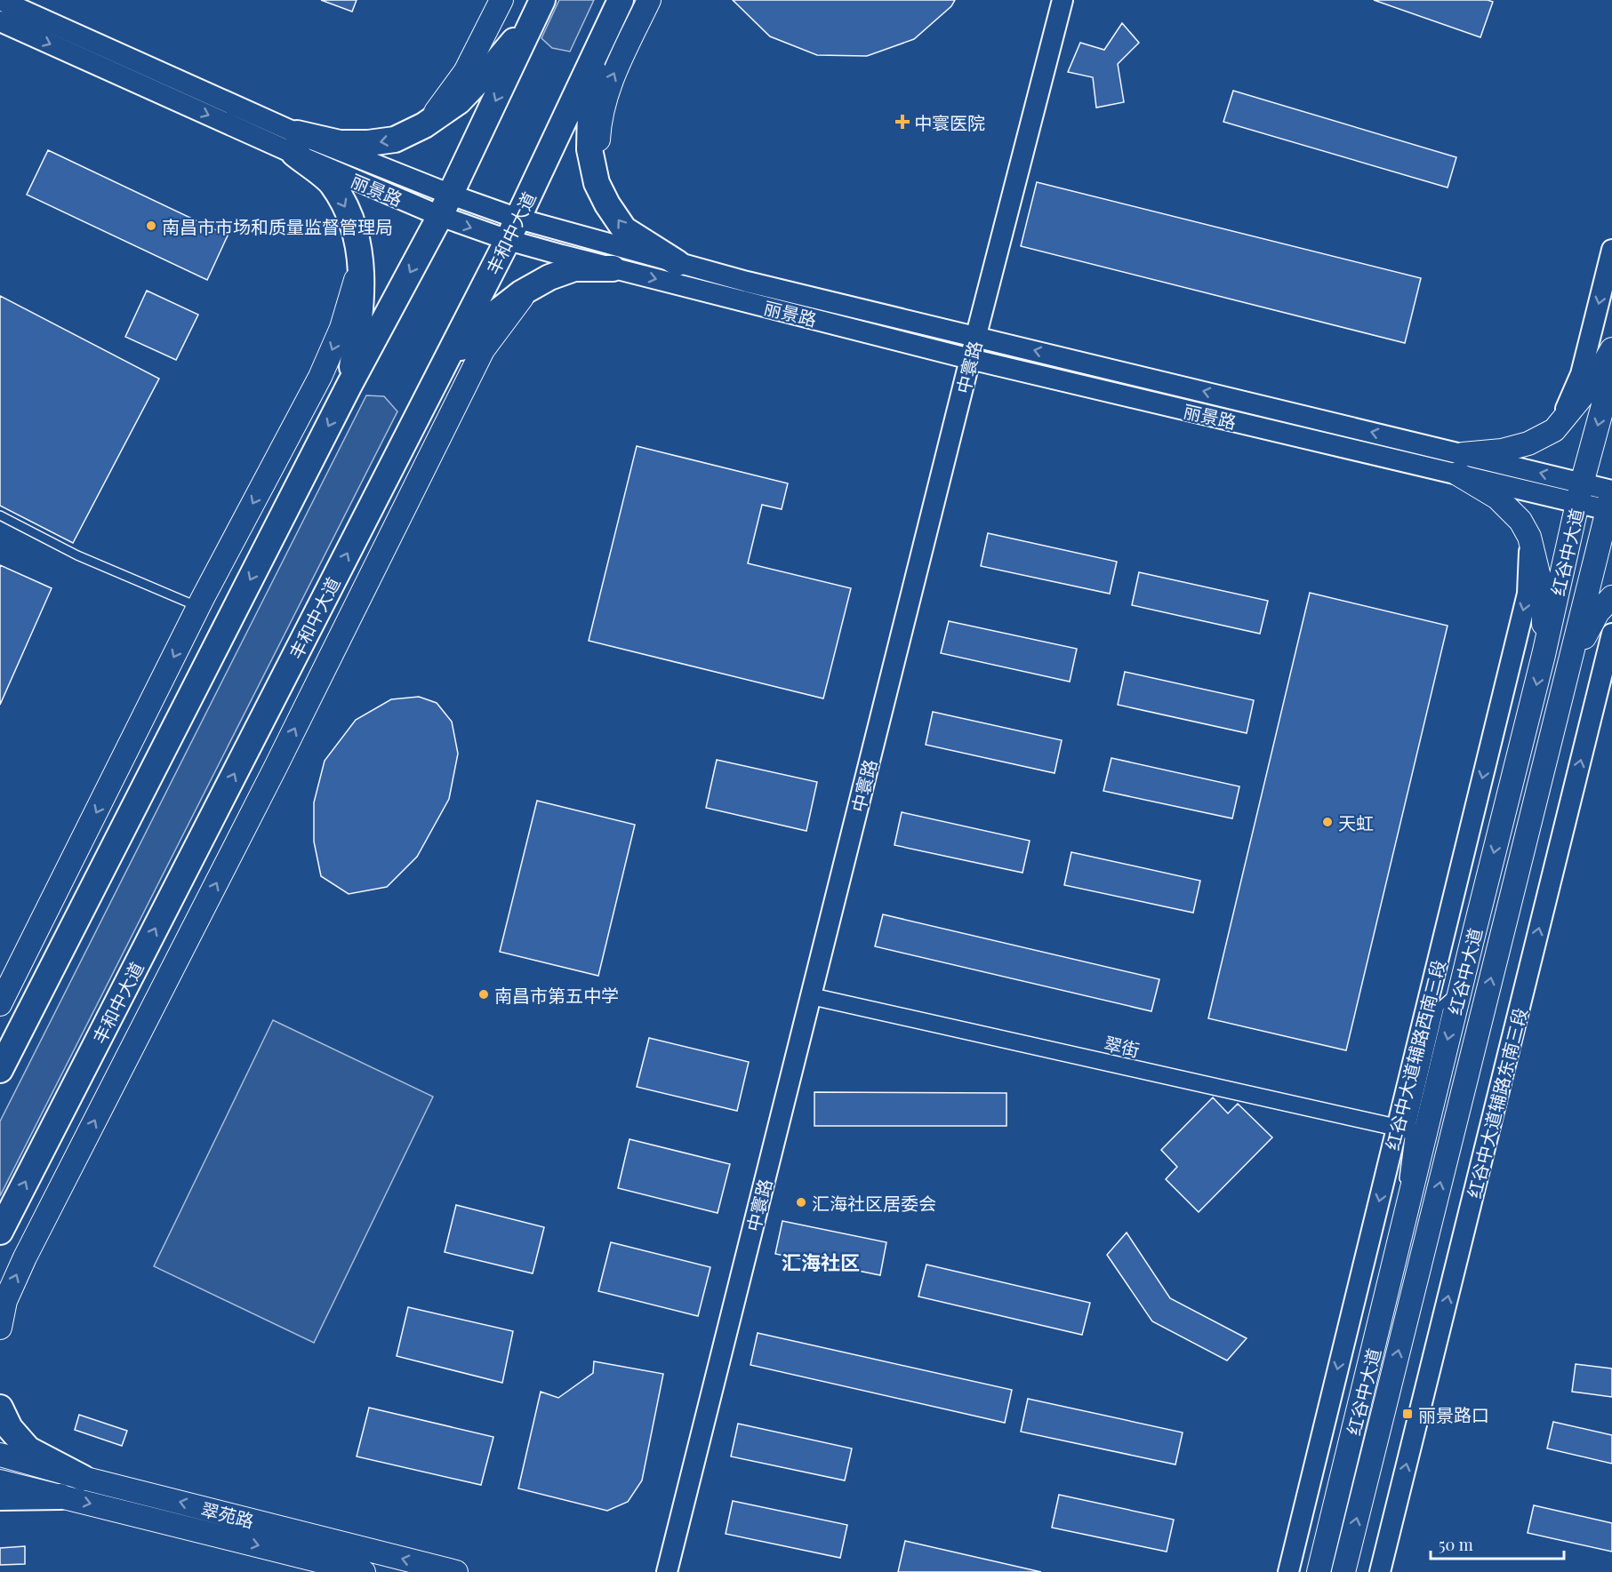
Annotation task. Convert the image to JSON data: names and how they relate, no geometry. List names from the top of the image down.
{
  "streets": {
    "main road": ["丰和中大道", "红谷中大道", "翠苑路"],
    "street": [
      "丽景路",
      "中寰路",
      "翠街",
      "红谷中大道辅路西南三段",
      "红谷中大道辅路东南三段"
    ]
  },
  "crossings": [
    ["丽景路", "丰和中大道"],
    ["丽景路", "中寰路"],
    ["丽景路", "红谷中大道"],
    ["中寰路", "翠街"],
    ["红谷中大道", "翠街"],
    ["红谷中大道", "红谷中大道辅路西南三段"],
    ["翠街", "红谷中大道辅路西南三段"]
  ],
  "one_way": ["红谷中大道辅路西南三段", "红谷中大道辅路东南三段"],
  "districts": ["汇海社区"],
  "places": {
    "health": ["中寰医院"],
    "other": [
      "南昌市市场和质量监督管理局",
      "天虹",
      "南昌市第五中学",
      "汇海社区居委会"
    ],
    "transit": ["丽景路口"]
  },
  "scale_bar": "50 m"
}
